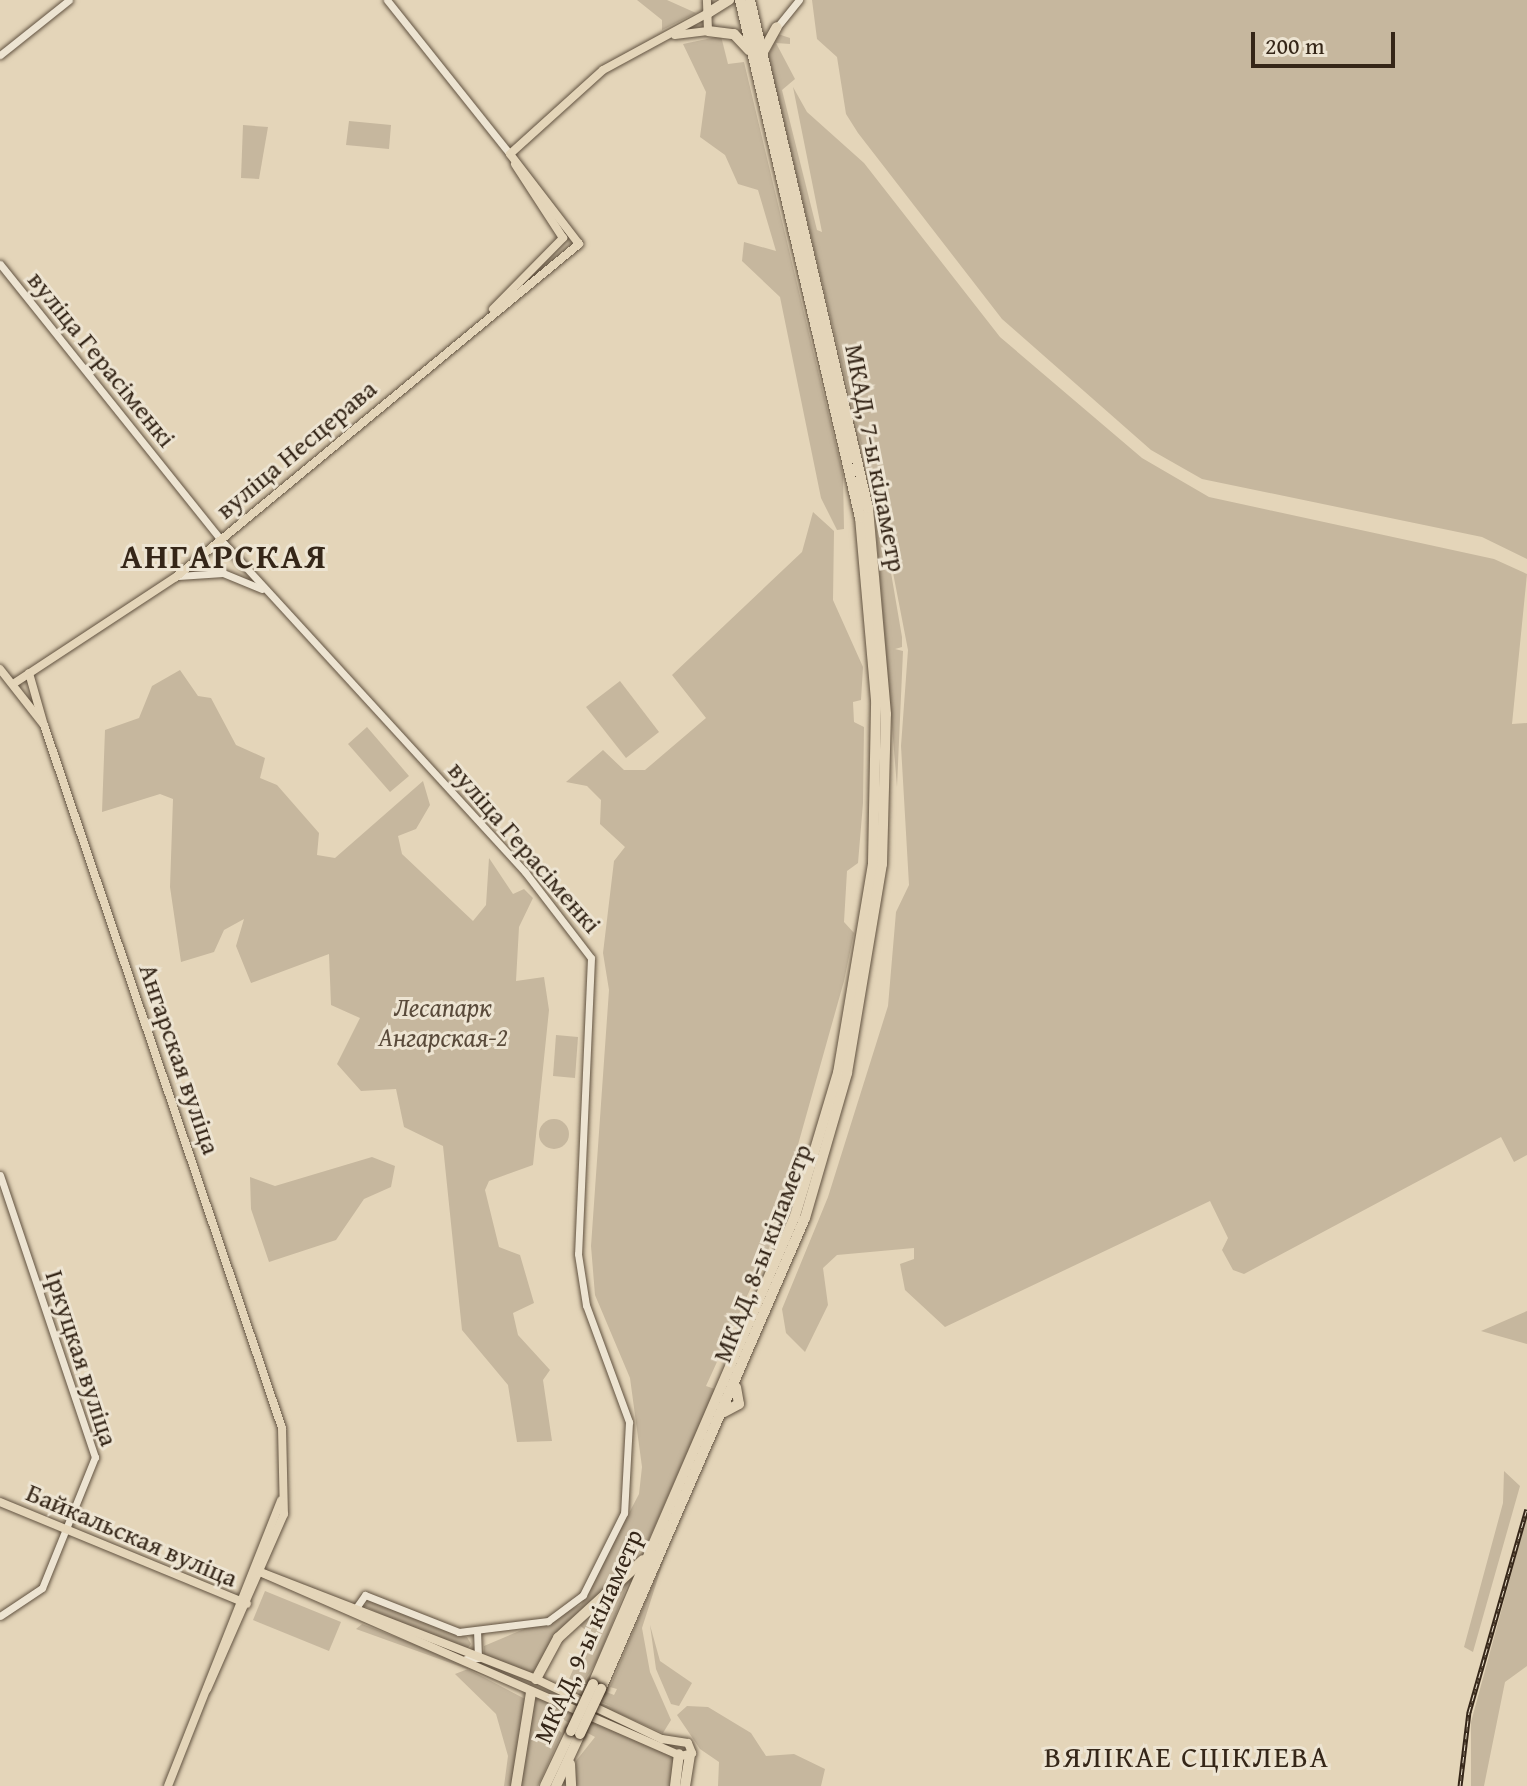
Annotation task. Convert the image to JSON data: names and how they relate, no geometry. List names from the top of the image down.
{
  "streets": {
    "highway": ["МКАД, 7-ы кіламетр", "МКАД, 8-ы кіламетр", "МКАД, 9-ы кіламетр"],
    "main road": ["вуліца Несцерава", "Ангарская вуліца", "Байкальская вуліца"],
    "street": ["вуліца Герасіменкі", "Іркуцкая вуліца"]
  },
  "crossings": [
    ["вуліца Герасіменкі", "вуліца Несцерава"],
    ["вуліца Несцерава", "Ангарская вуліца"],
    ["МКАД, 7-ы кіламетр", "МКАД, 8-ы кіламетр"],
    ["Ангарская вуліца", "Байкальская вуліца"],
    ["МКАД, 8-ы кіламетр", "МКАД, 9-ы кіламетр"],
    ["Іркуцкая вуліца", "Байкальская вуліца"]
  ],
  "districts": ["АНГАРСКАЯ", "ВЯЛІКАЕ СЦІКЛЕВА"],
  "parks": ["Лесапарк Ангарская-2"],
  "scale_bar": "200 m"
}
